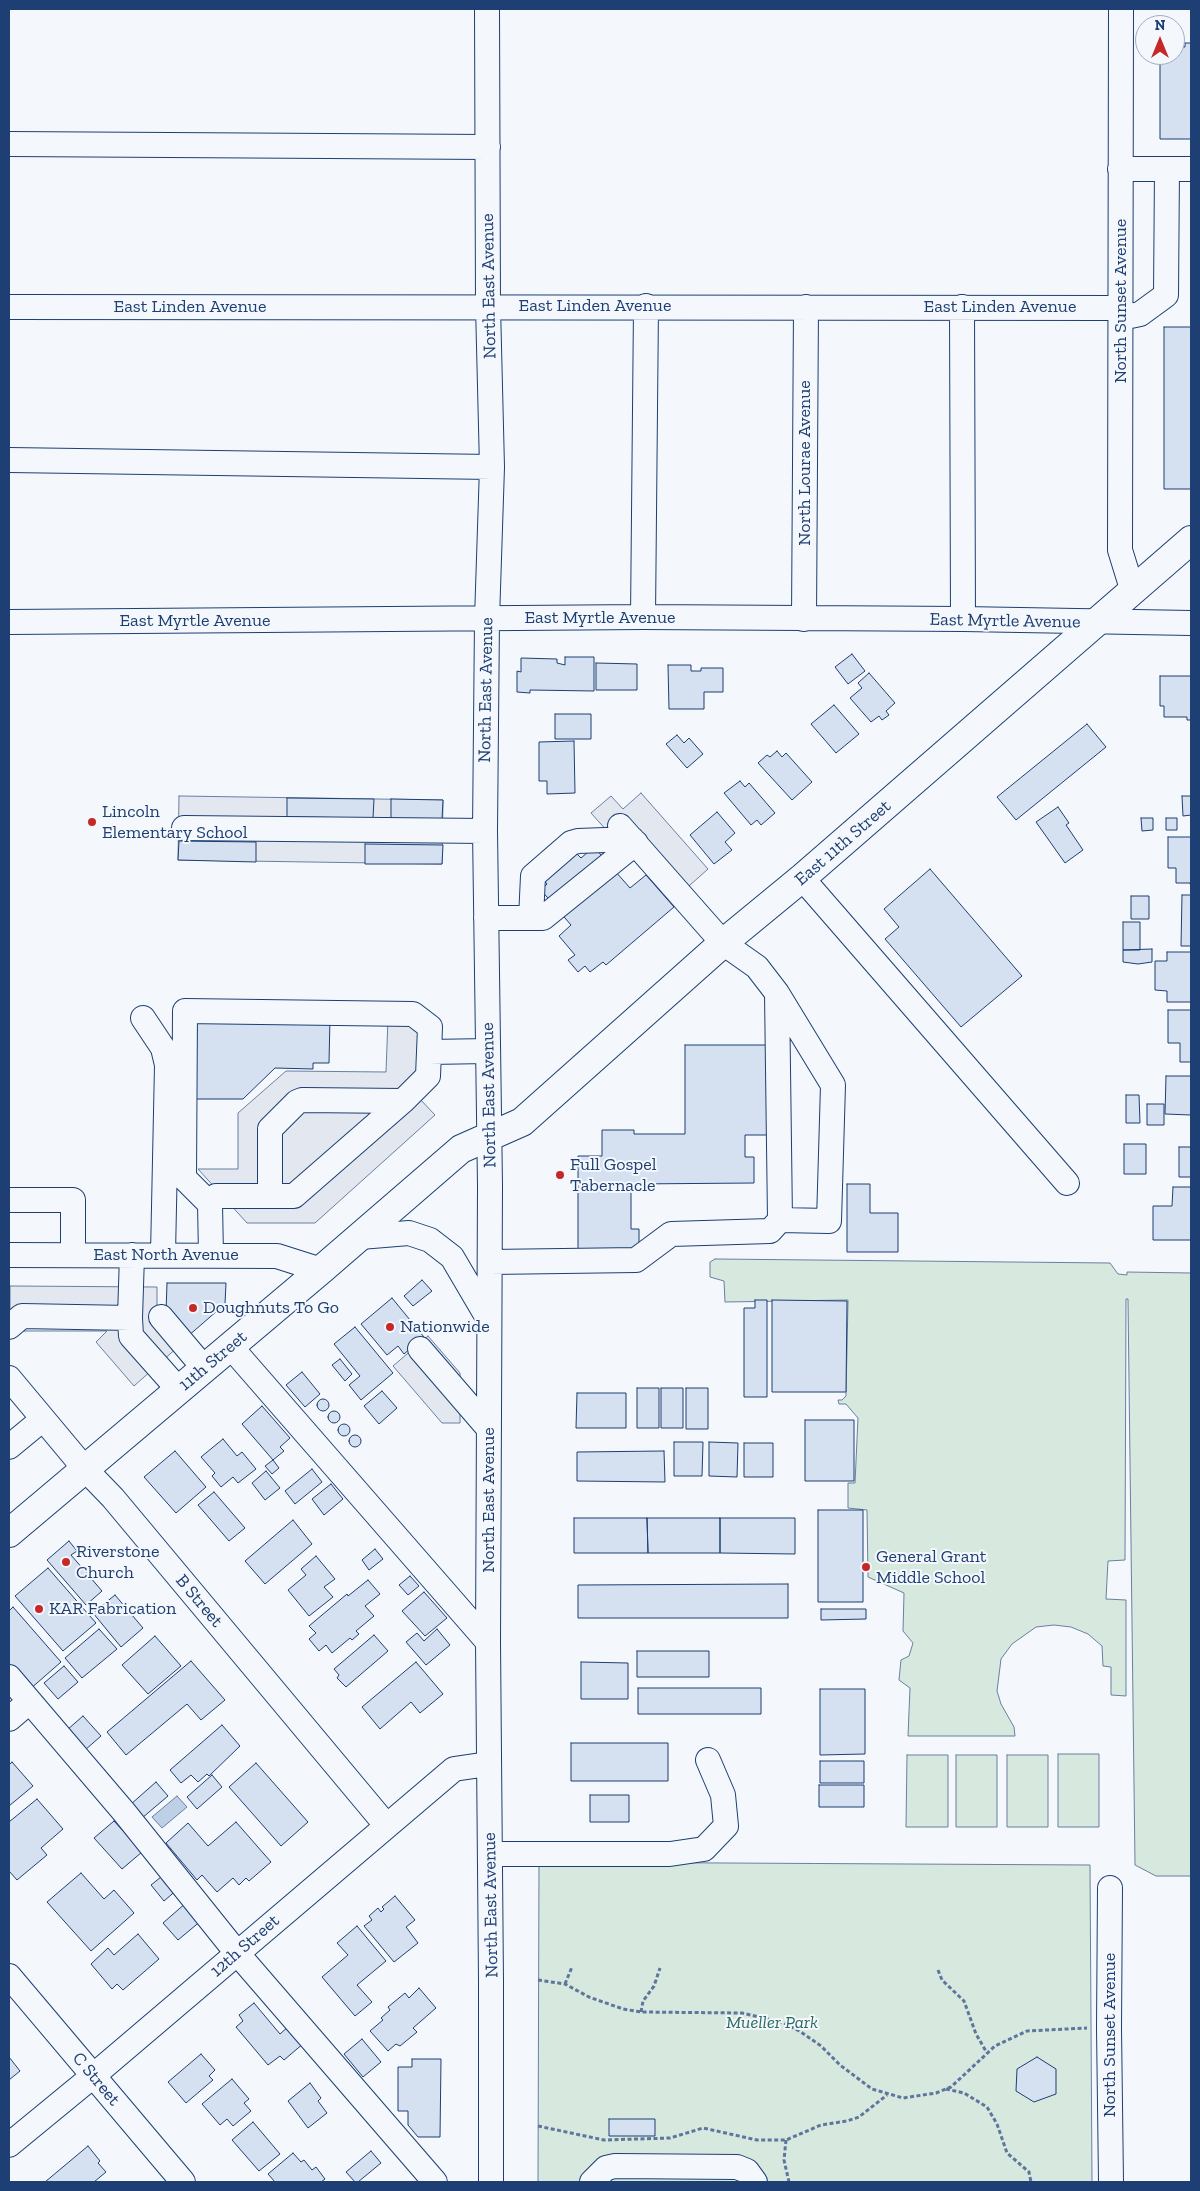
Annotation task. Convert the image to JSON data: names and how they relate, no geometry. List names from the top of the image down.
{
  "streets": {
    "main road": ["East 11th Street", "11th Street"],
    "street": [
      "North East Avenue",
      "North Sunset Avenue",
      "East Linden Avenue",
      "North Lourae Avenue",
      "East Myrtle Avenue",
      "East North Avenue",
      "B Street",
      "12th Street",
      "C Street"
    ]
  },
  "crossings": [
    ["North East Avenue", "East Linden Avenue"],
    ["North East Avenue", "East Myrtle Avenue"],
    ["North East Avenue", "East 11th Street"],
    ["North East Avenue", "11th Street"],
    ["North East Avenue", "12th Street"],
    ["North Sunset Avenue", "East Linden Avenue"],
    ["North Sunset Avenue", "East 11th Street"],
    ["East Linden Avenue", "North Lourae Avenue"],
    ["North Lourae Avenue", "East Myrtle Avenue"],
    ["East Myrtle Avenue", "East 11th Street"],
    ["East 11th Street", "11th Street"],
    ["East North Avenue", "11th Street"],
    ["11th Street", "B Street"],
    ["B Street", "12th Street"],
    ["12th Street", "C Street"]
  ],
  "parks": ["Mueller Park"],
  "places": [
    "Lincoln Elementary School",
    "Full Gospel Tabernacle",
    "Doughnuts To Go",
    "Nationwide",
    "Riverstone Church",
    "General Grant Middle School",
    "KAR Fabrication"
  ],
  "north": "top"
}
